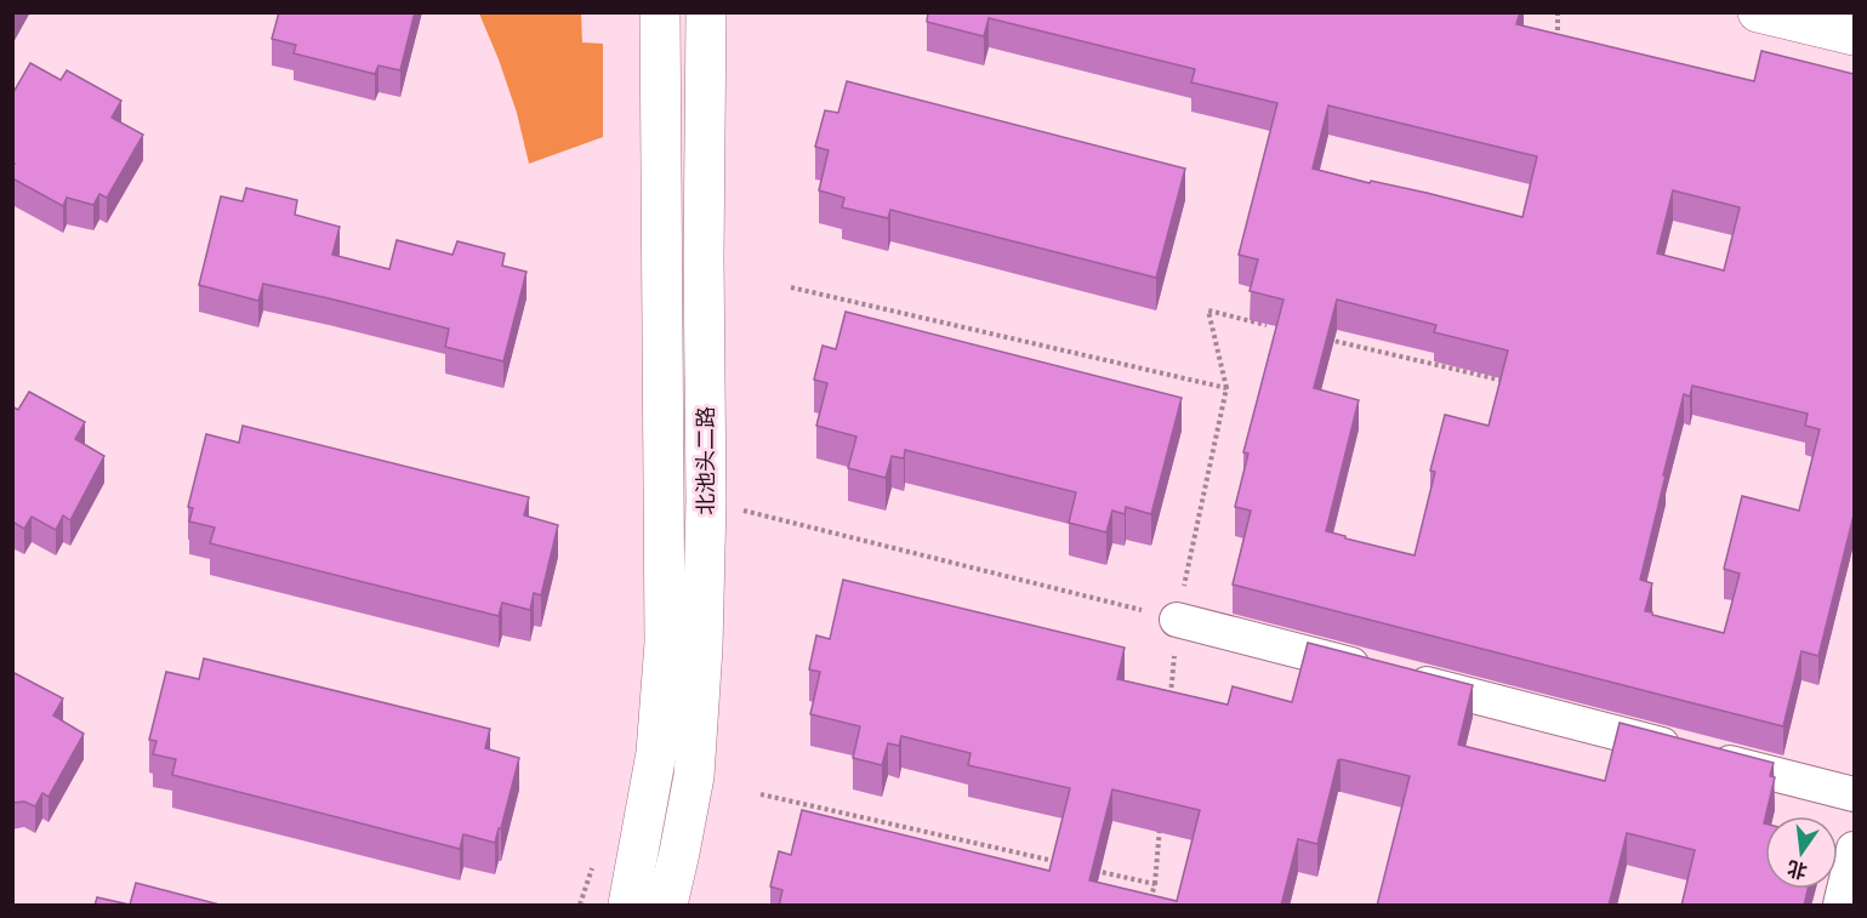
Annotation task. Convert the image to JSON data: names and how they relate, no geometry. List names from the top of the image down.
{
  "streets": {
    "main road": ["北池头二路"]
  },
  "north": "bottom"
}
